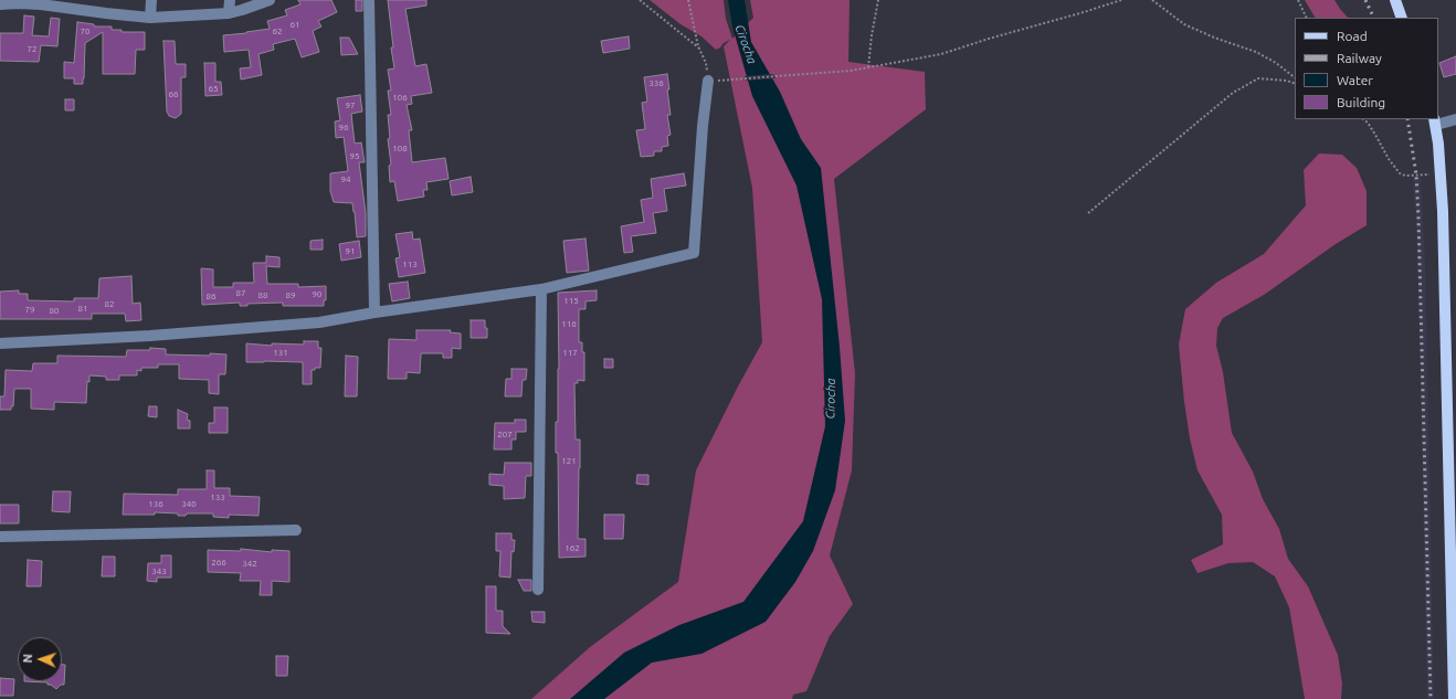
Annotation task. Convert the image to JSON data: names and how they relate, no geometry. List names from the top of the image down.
{
  "water": ["Cirocha"],
  "house_numbers": [
    "61",
    "70",
    "62",
    "72",
    "336",
    "65",
    "66",
    "106",
    "97",
    "96",
    "108",
    "95",
    "94",
    "91",
    "113",
    "87",
    "90",
    "88",
    "89",
    "86",
    "115",
    "82",
    "81",
    "79",
    "80",
    "116",
    "131",
    "117",
    "207",
    "121",
    "133",
    "136",
    "340",
    "162",
    "266",
    "342",
    "343"
  ],
  "legend": [
    "Road",
    "Railway",
    "Water",
    "Building"
  ],
  "north": "left"
}
